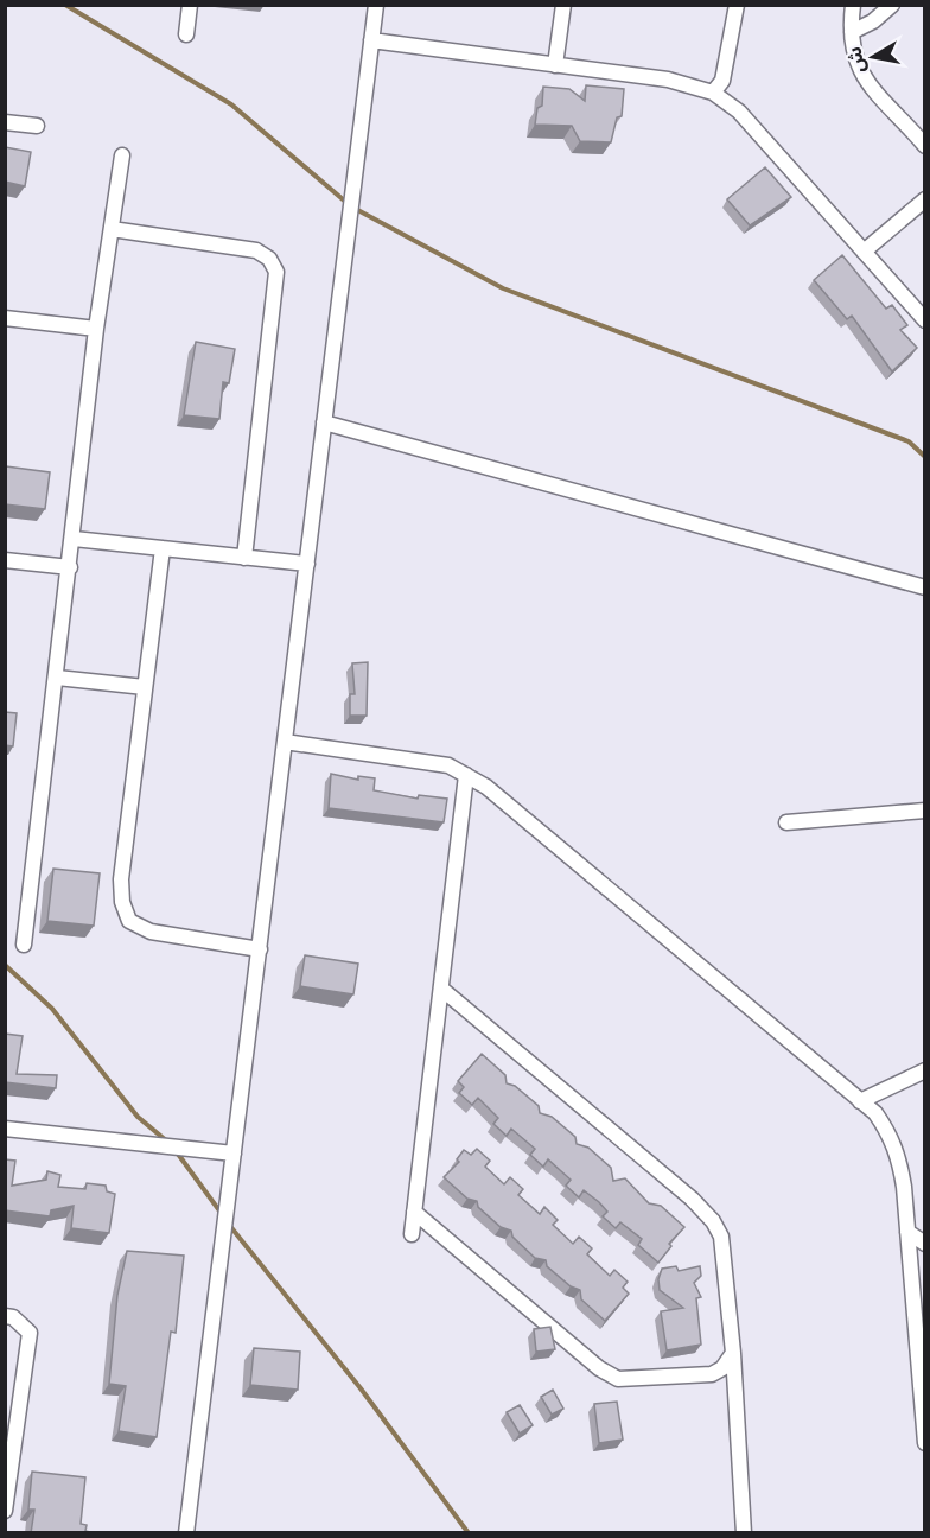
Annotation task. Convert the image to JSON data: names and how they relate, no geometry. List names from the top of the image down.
{
  "north": "left"
}
